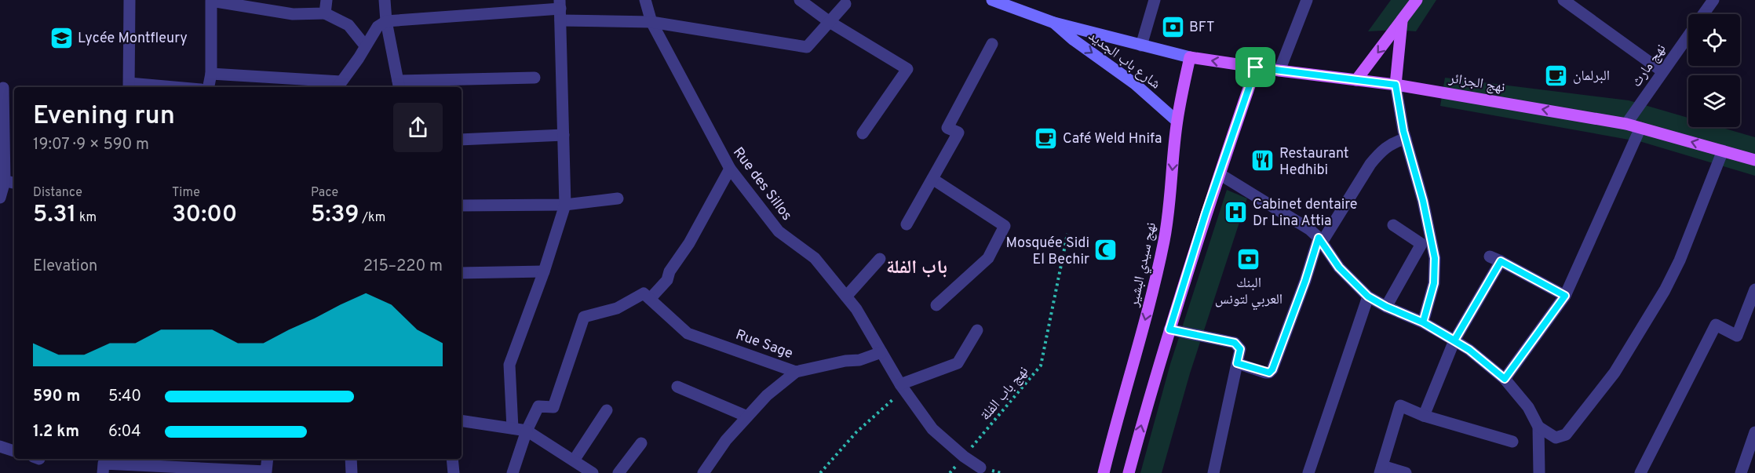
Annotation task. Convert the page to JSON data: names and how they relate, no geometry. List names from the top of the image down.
{
  "streets": {
    "main road": ["شارع باب الجديد", "نهج الجزائر", "نهج سيدي البشير"],
    "street": ["نهج مارث", "Rue des Sillos", "Rue Sage"],
    "path": ["نهج باب الفلة"]
  },
  "crossings": [
    ["شارع باب الجديد", "نهج الجزائر"],
    ["شارع باب الجديد", "نهج سيدي البشير"],
    ["نهج مارث", "نهج الجزائر"],
    ["نهج الجزائر", "نهج سيدي البشير"],
    ["Rue des Sillos", "Rue Sage"],
    ["Rue des Sillos", "نهج باب الفلة"]
  ],
  "one_way": ["نهج الجزائر"],
  "districts": ["باب الفلة"],
  "places": {
    "bank": ["BFT", "البنك العربي لتونس"],
    "school or university": ["Lycée Montfleury"],
    "cafe": ["البرلمان", "Café Weld Hnifa"],
    "restaurant": ["Restaurant Hedhibi"],
    "hospital": ["Cabinet dentaire Dr Lina Attia"],
    "mosque": ["Mosquée Sidi El Bechir"]
  },
  "page": {
    "heading": ["Evening run", "19:07 · 9 × 590 m"],
    "stats": [
      ["Distance", "5.31 km"],
      ["Time", "30:00"],
      ["Pace", "5:39 /km"]
    ],
    "chart": ["Elevation", "215–220 m"],
    "list": [
      {
        "name": "590 m",
        "note": "5:40"
      },
      {
        "name": "1.2 km",
        "note": "6:04"
      }
    ]
  }
}
